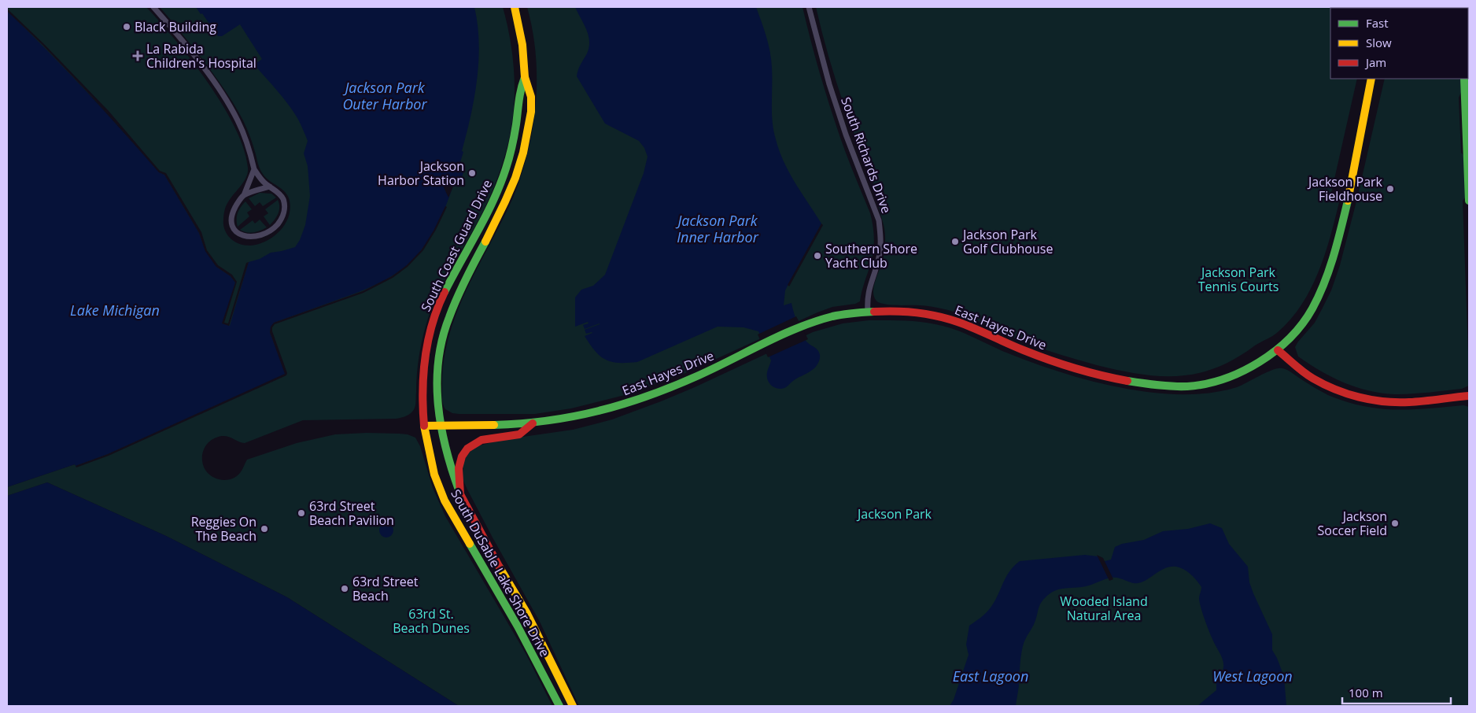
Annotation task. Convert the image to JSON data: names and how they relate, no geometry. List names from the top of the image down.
{
  "streets": {
    "main road": ["South Coast Guard Drive", "East Hayes Drive", "South DuSable Lake Shore Drive"],
    "street": ["South Richards Drive"]
  },
  "crossings": [
    ["South Richards Drive", "East Hayes Drive"],
    ["South Coast Guard Drive", "East Hayes Drive"],
    ["South Coast Guard Drive", "South DuSable Lake Shore Drive"],
    ["East Hayes Drive", "South DuSable Lake Shore Drive"]
  ],
  "water": [
    "Jackson Park Outer Harbor",
    "Jackson Park Inner Harbor",
    "Lake Michigan",
    "East Lagoon",
    "West Lagoon"
  ],
  "parks": [
    "Jackson Park Tennis Courts",
    "Jackson Park",
    "Wooded Island Natural Area",
    "63rd St. Beach Dunes"
  ],
  "places": {
    "other": [
      "Black Building",
      "Jackson Harbor Station",
      "Jackson Park Fieldhouse",
      "Jackson Park Golf Clubhouse",
      "Southern Shore Yacht Club",
      "63rd Street Beach Pavilion",
      "Jackson Soccer Field",
      "Reggies On The Beach",
      "63rd Street Beach"
    ],
    "health": ["La Rabida Children's Hospital"]
  },
  "legend": ["Fast", "Slow", "Jam"],
  "scale_bar": "100 m"
}
